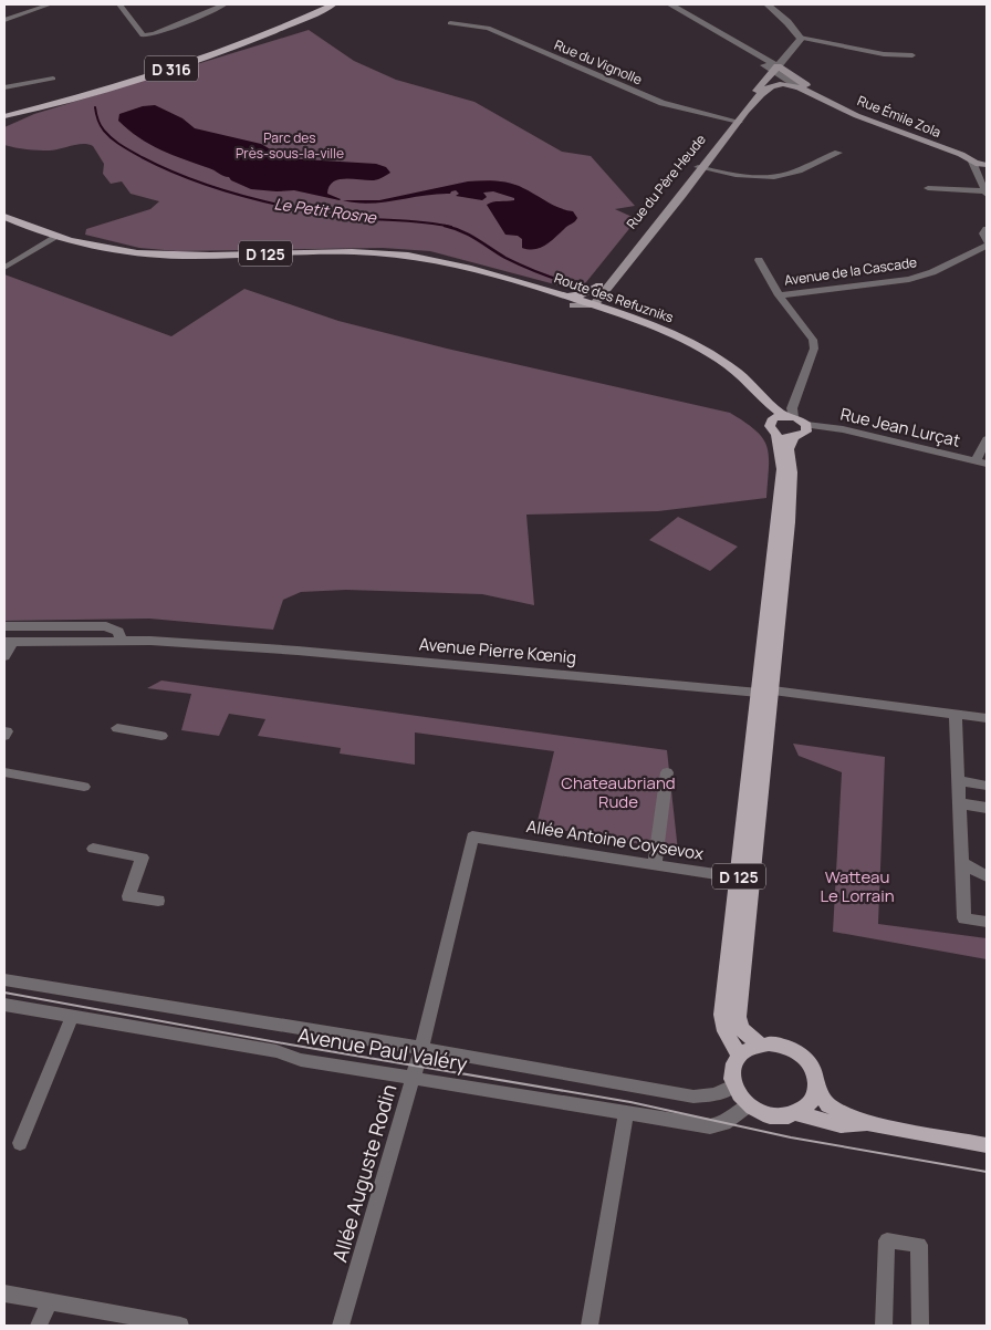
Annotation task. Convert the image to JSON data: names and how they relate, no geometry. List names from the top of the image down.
{
  "streets": {
    "main road": [
      "D 316",
      "Rue Émile Zola",
      "Rue du Père Heude",
      "D 125",
      "Route des Refuzniks"
    ],
    "street": [
      "Rue du Vignolle",
      "Avenue de la Cascade",
      "Rue Jean Lurçat",
      "Avenue Pierre Kœnig",
      "Allée Antoine Coysevox",
      "Avenue Paul Valéry",
      "Allée Auguste Rodin"
    ]
  },
  "crossings": [
    ["Rue du Vignolle", "Rue du Père Heude"],
    ["Rue Émile Zola", "Rue du Père Heude"],
    ["Rue du Père Heude", "Route des Refuzniks"],
    ["D 125", "Route des Refuzniks"],
    ["D 125", "Avenue Pierre Kœnig"],
    ["D 125", "Allée Antoine Coysevox"],
    ["D 125", "Avenue Paul Valéry"],
    ["Route des Refuzniks", "Rue Jean Lurçat"],
    ["Route des Refuzniks", "Avenue Pierre Kœnig"],
    ["Allée Antoine Coysevox", "Allée Auguste Rodin"],
    ["Avenue Paul Valéry", "Allée Auguste Rodin"]
  ],
  "water": ["Le Petit Rosne"],
  "parks": ["Parc des Près-sous-la-ville", "Chateaubriand Rude", "Watteau Le Lorrain"]
}
